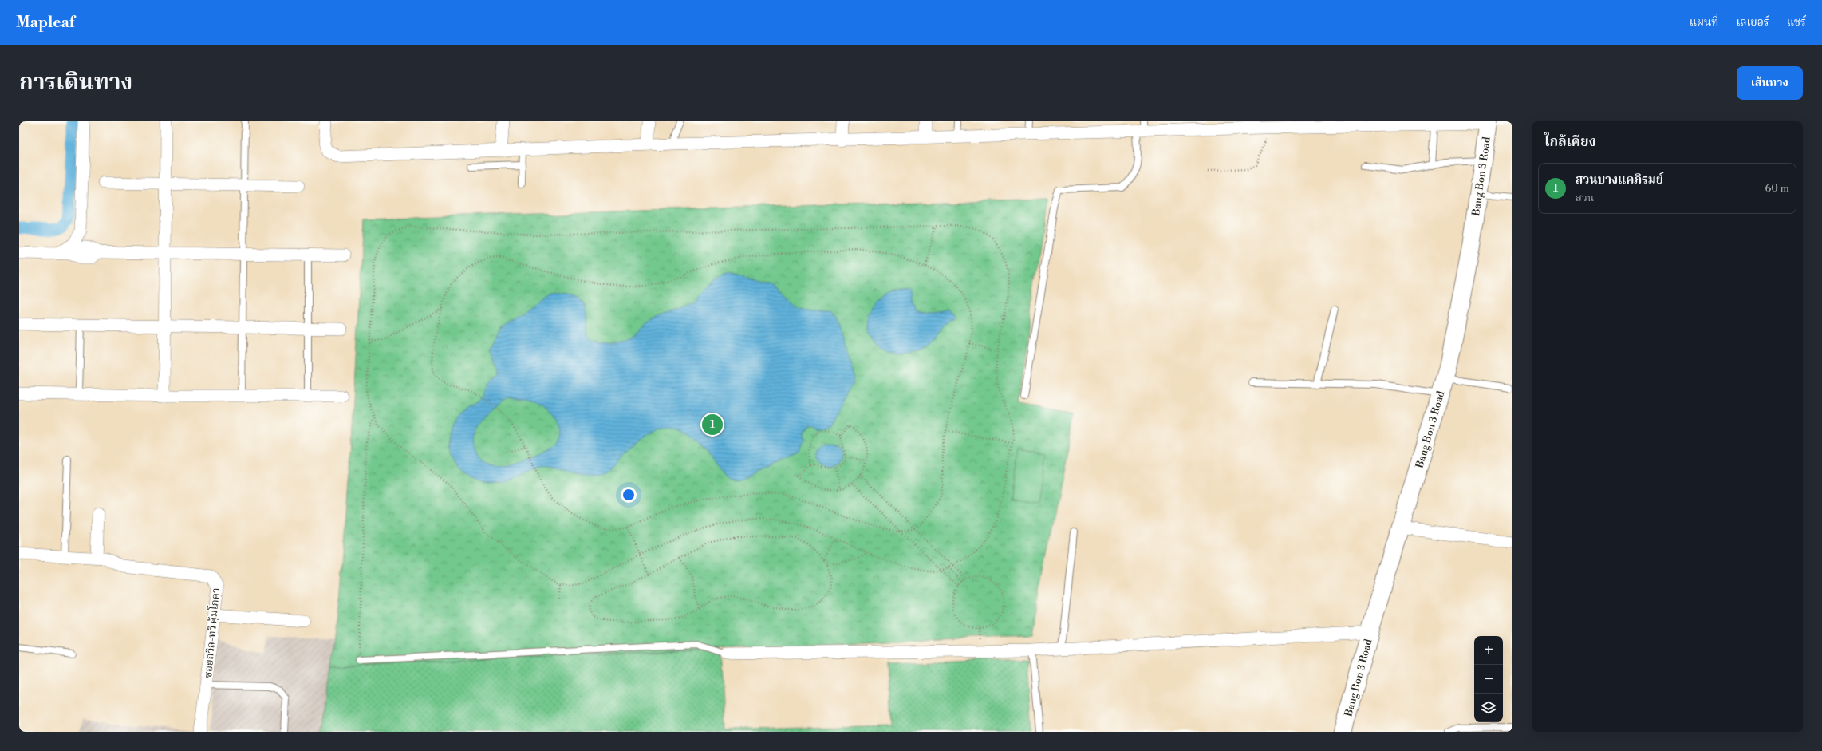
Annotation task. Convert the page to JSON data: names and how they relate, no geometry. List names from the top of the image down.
{
  "streets": {
    "main road": ["Bang Bon 3 Road"],
    "street": ["ซอยถวิล-ทวี คุ้มโภคา"]
  },
  "page": {
    "header": "Mapleaf",
    "nav": ["แผนที่", "เลเยอร์", "แชร์"],
    "title": "การเดินทาง",
    "buttons": "เส้นทาง",
    "heading": "ใกล้เคียง",
    "list": [
      {
        "mark": "1",
        "name": "สวนบางแคภิรมย์",
        "note": "สวน",
        "value": "60 m"
      }
    ],
    "pins": "1",
    "map_buttons": ["+", "−"]
  }
}
